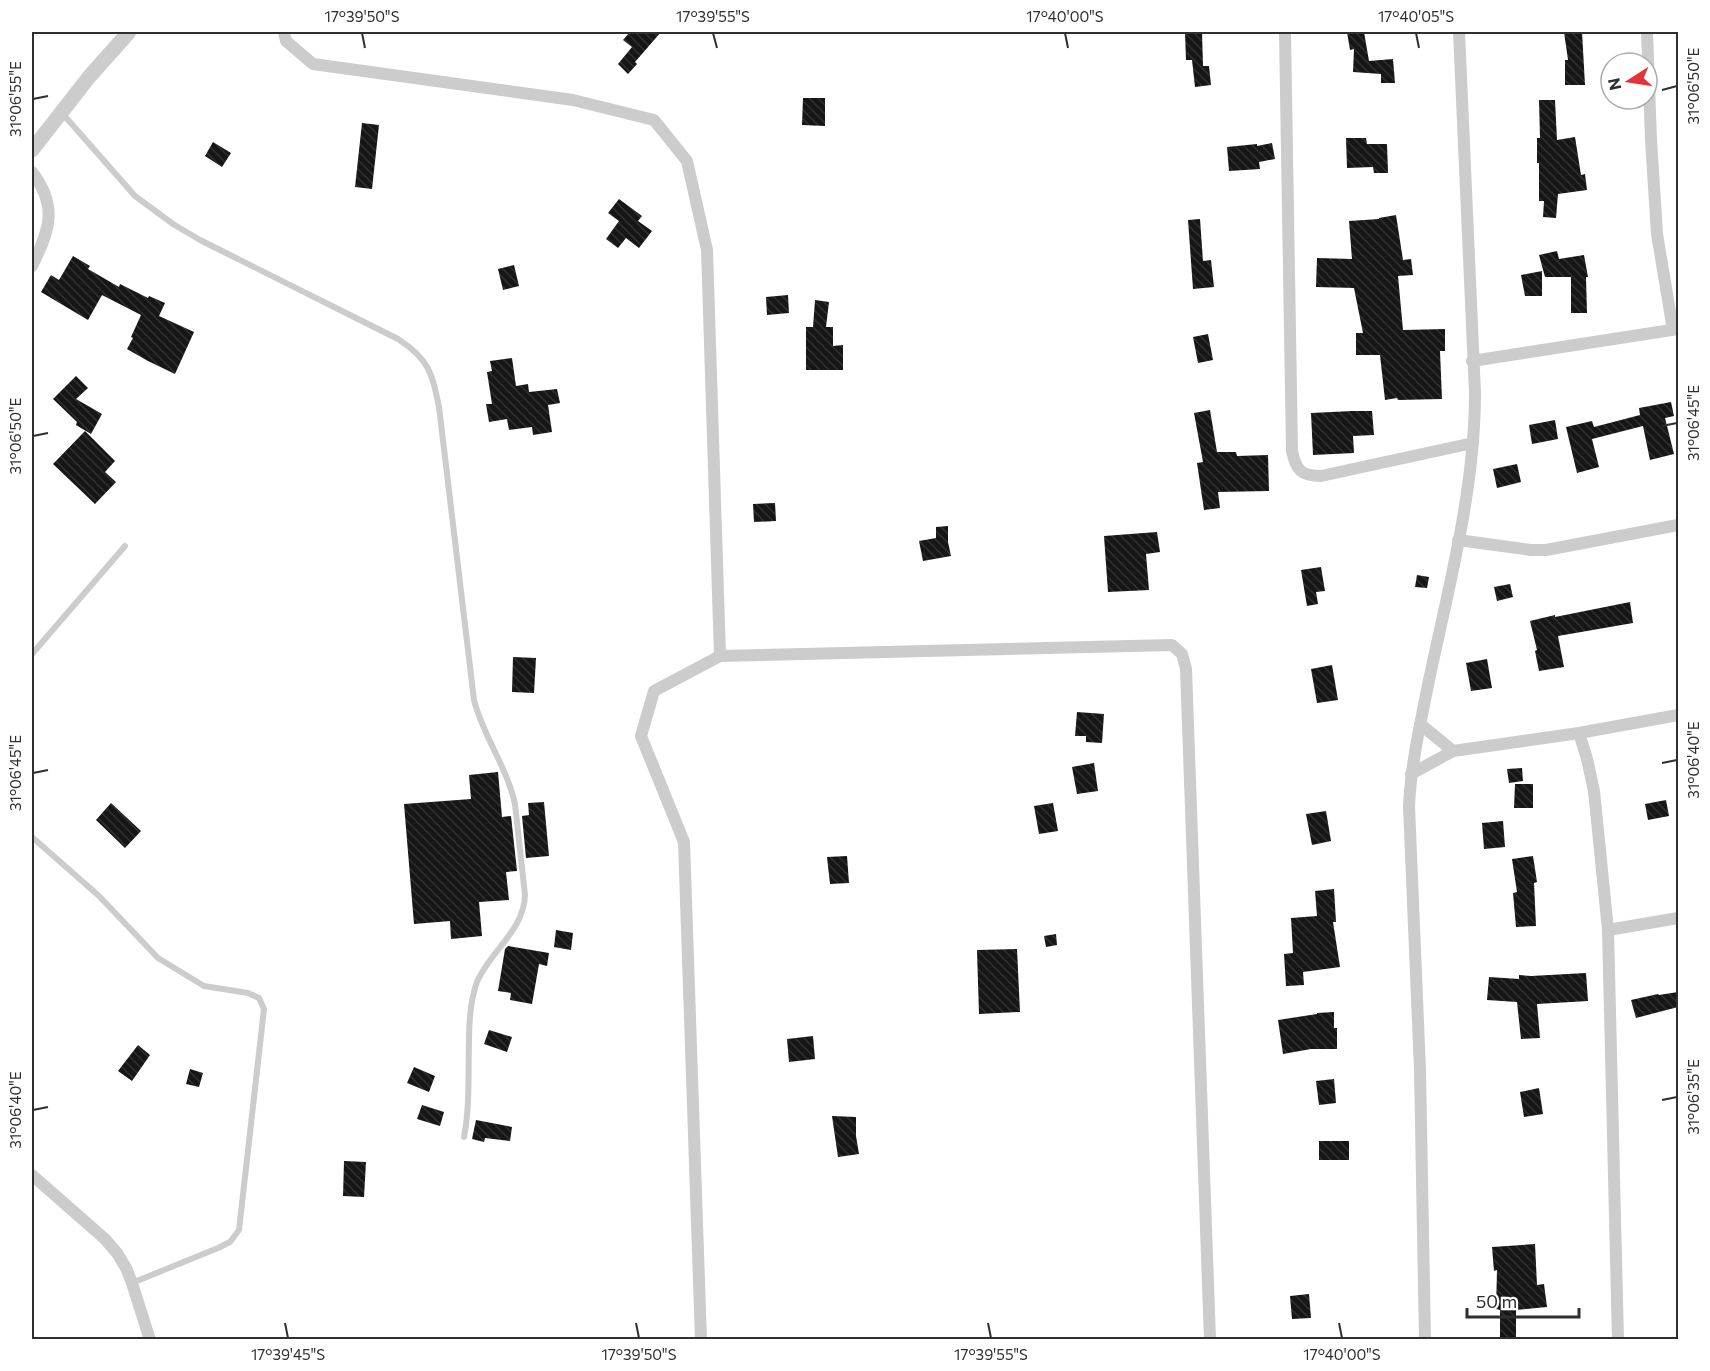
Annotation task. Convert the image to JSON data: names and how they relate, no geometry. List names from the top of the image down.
{
  "scale_bar": "50 m",
  "north": "left",
  "coordinates": [
    "17°39'50\"S",
    "17°39'55\"S",
    "17°40'00\"S",
    "17°40'05\"S",
    "31°06'50\"E",
    "31°06'55\"E",
    "31°06'45\"E",
    "31°06'40\"E",
    "31°06'35\"E",
    "17°39'45\"S"
  ]
}
